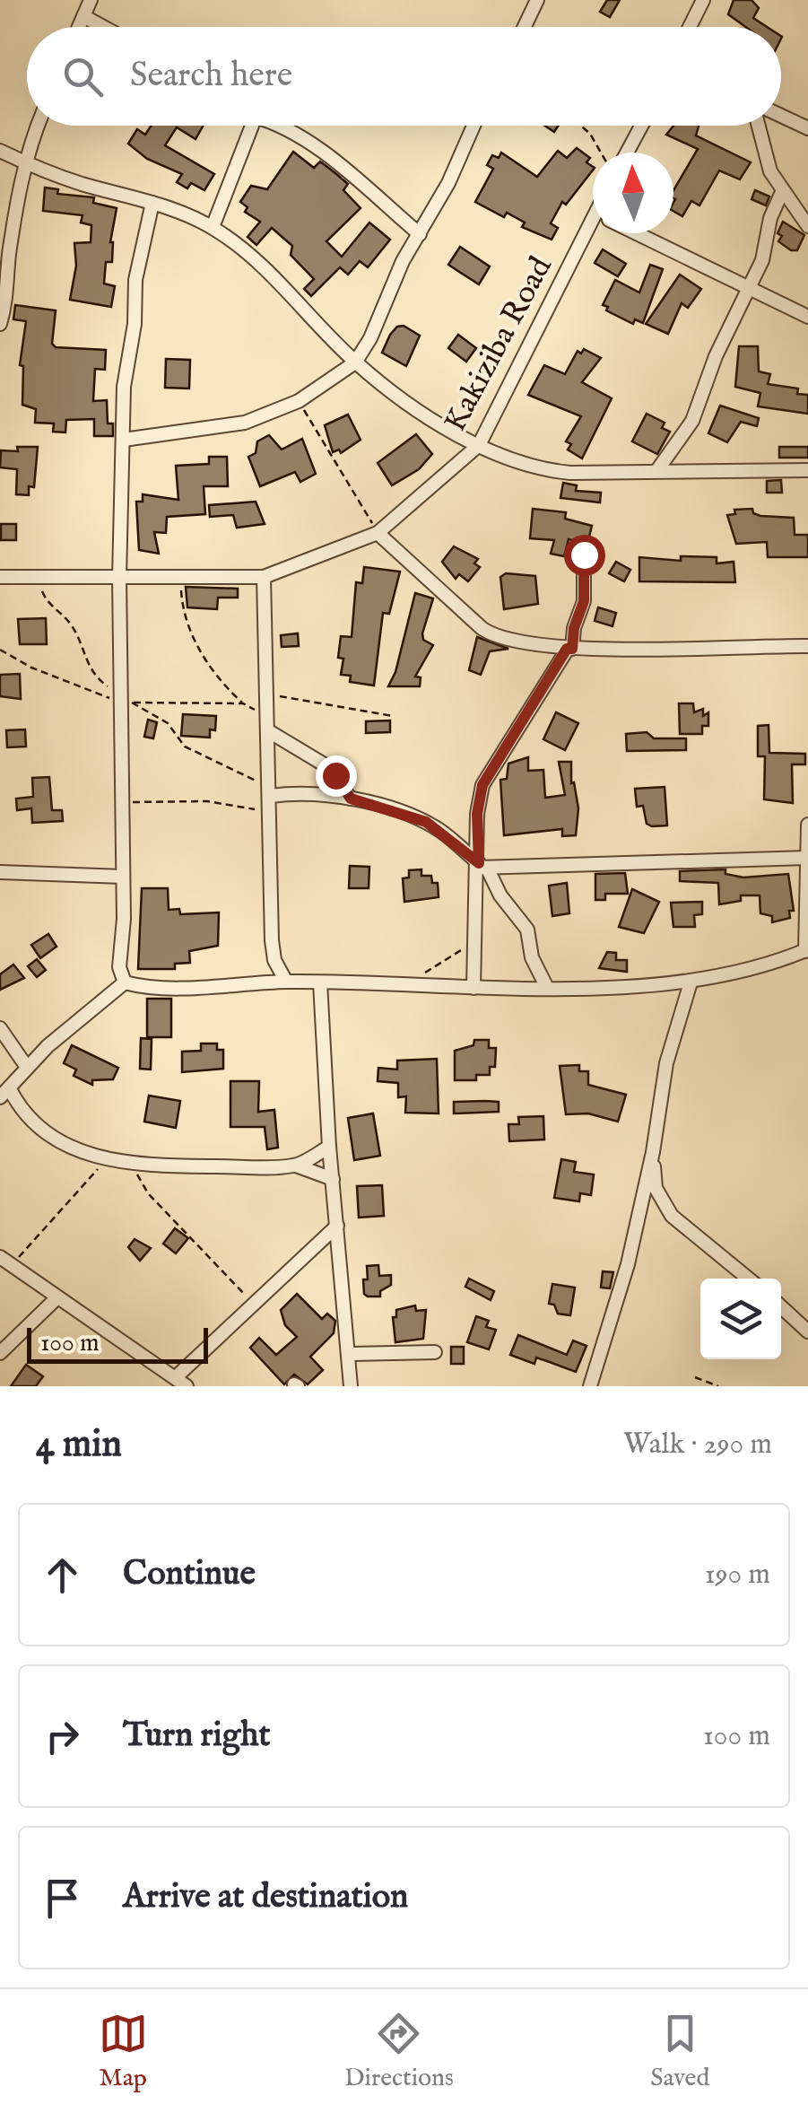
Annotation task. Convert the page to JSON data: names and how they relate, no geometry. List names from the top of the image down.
{
  "streets": {
    "street": ["Kakiziba Road"]
  },
  "scale_bar": "100 m",
  "north": "top",
  "page": {
    "search": "Search here",
    "scale": "100 m",
    "heading": ["4 min", "Walk · 290 m"],
    "list": [
      ["Continue", "190 m"],
      ["Turn right", "100 m"],
      "Arrive at destination"
    ],
    "nav": ["Map", "Directions", "Saved"]
  }
}
